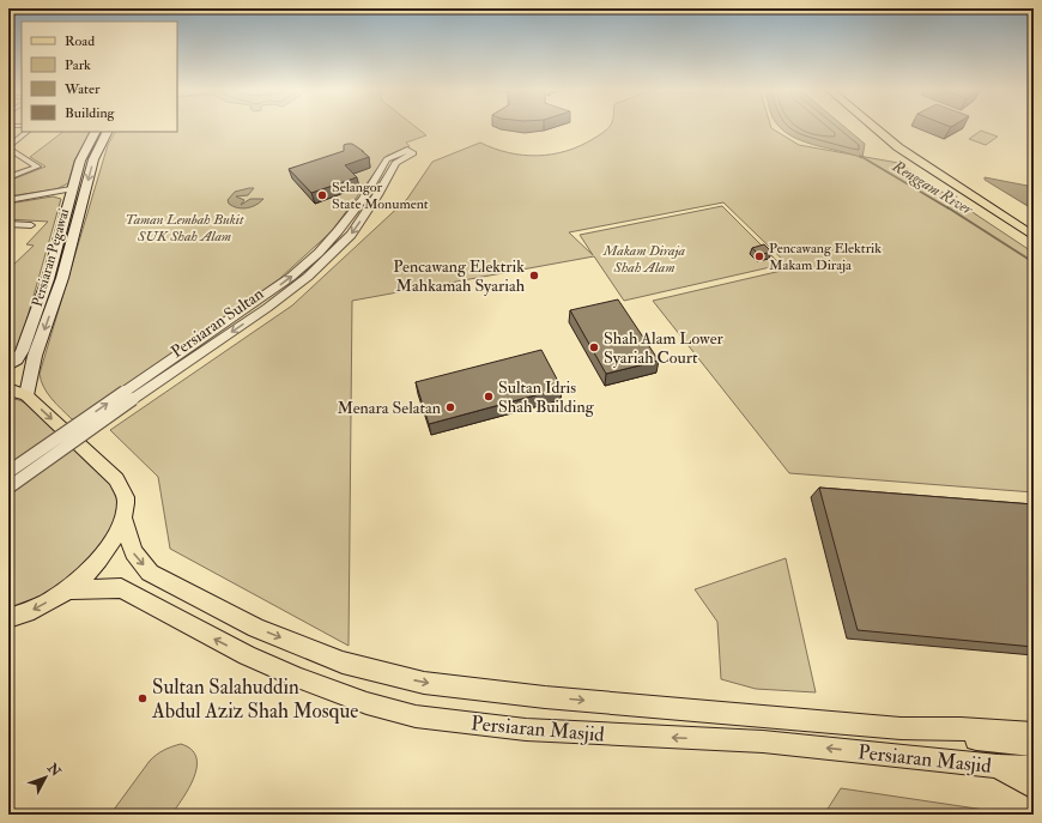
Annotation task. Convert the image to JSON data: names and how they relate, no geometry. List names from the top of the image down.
{
  "streets": {
    "main road": ["Persiaran Pegawai", "Persiaran Masjid"],
    "street": ["Persiaran Sultan"]
  },
  "water": ["Renggam River"],
  "parks": ["Taman Lembah Bukit SUK Shah Alam", "Makam Diraja Shah Alam"],
  "places": [
    "Selangor State Monument",
    "Pencawang Elektrik Makam Diraja",
    "Pencawang Elektrik Mahkamah Syariah",
    "Shah Alam Lower Syariah Court",
    "Sultan Idris Shah Building",
    "Menara Selatan",
    "Sultan Salahuddin Abdul Aziz Shah Mosque"
  ],
  "legend": [
    "Road",
    "Park",
    "Water",
    "Building"
  ],
  "north": "top right"
}
